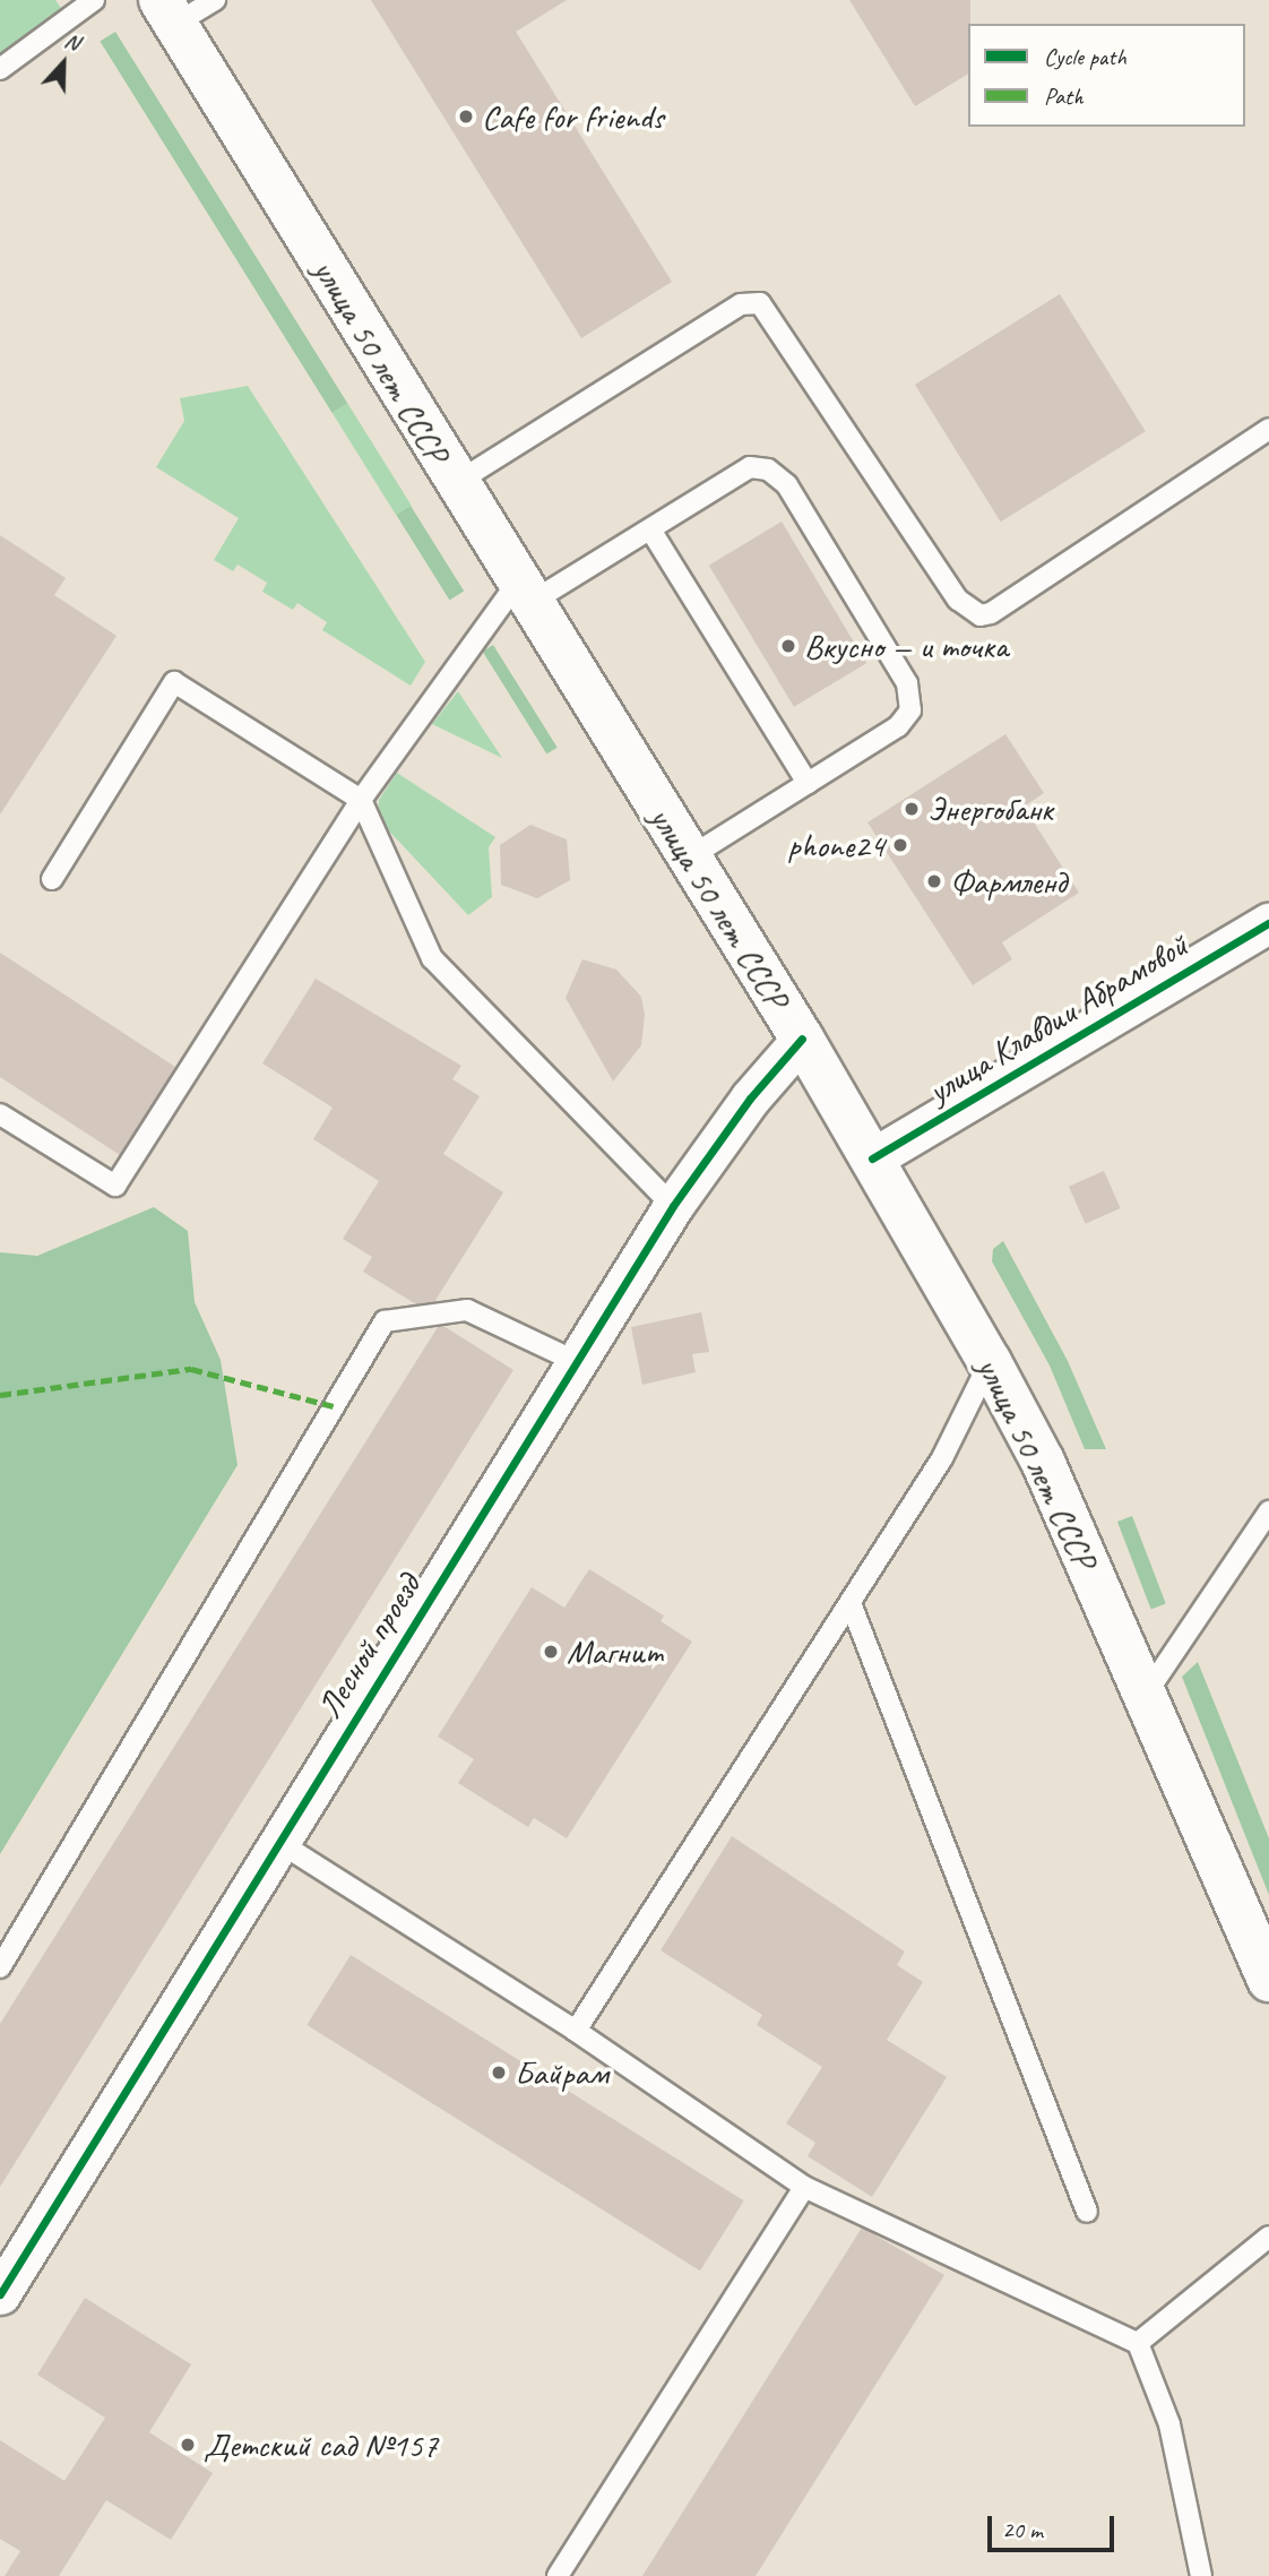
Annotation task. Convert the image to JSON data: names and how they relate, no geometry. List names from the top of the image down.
{
  "streets": {
    "main road": ["улица 50 лет СССР"],
    "street": ["улица Клавдии Абрамовой", "Лесной проезд"]
  },
  "crossings": [
    ["улица 50 лет СССР", "улица Клавдии Абрамовой"],
    ["улица 50 лет СССР", "Лесной проезд"]
  ],
  "places": [
    "Cafe for friends",
    "Вкусно — и точка",
    "Энергобанк",
    "phone24",
    "Фармленд",
    "Магнит",
    "Байрам",
    "Детский сад №157"
  ],
  "legend": ["Cycle path", "Path"],
  "scale_bar": "20 m",
  "north": "top"
}
